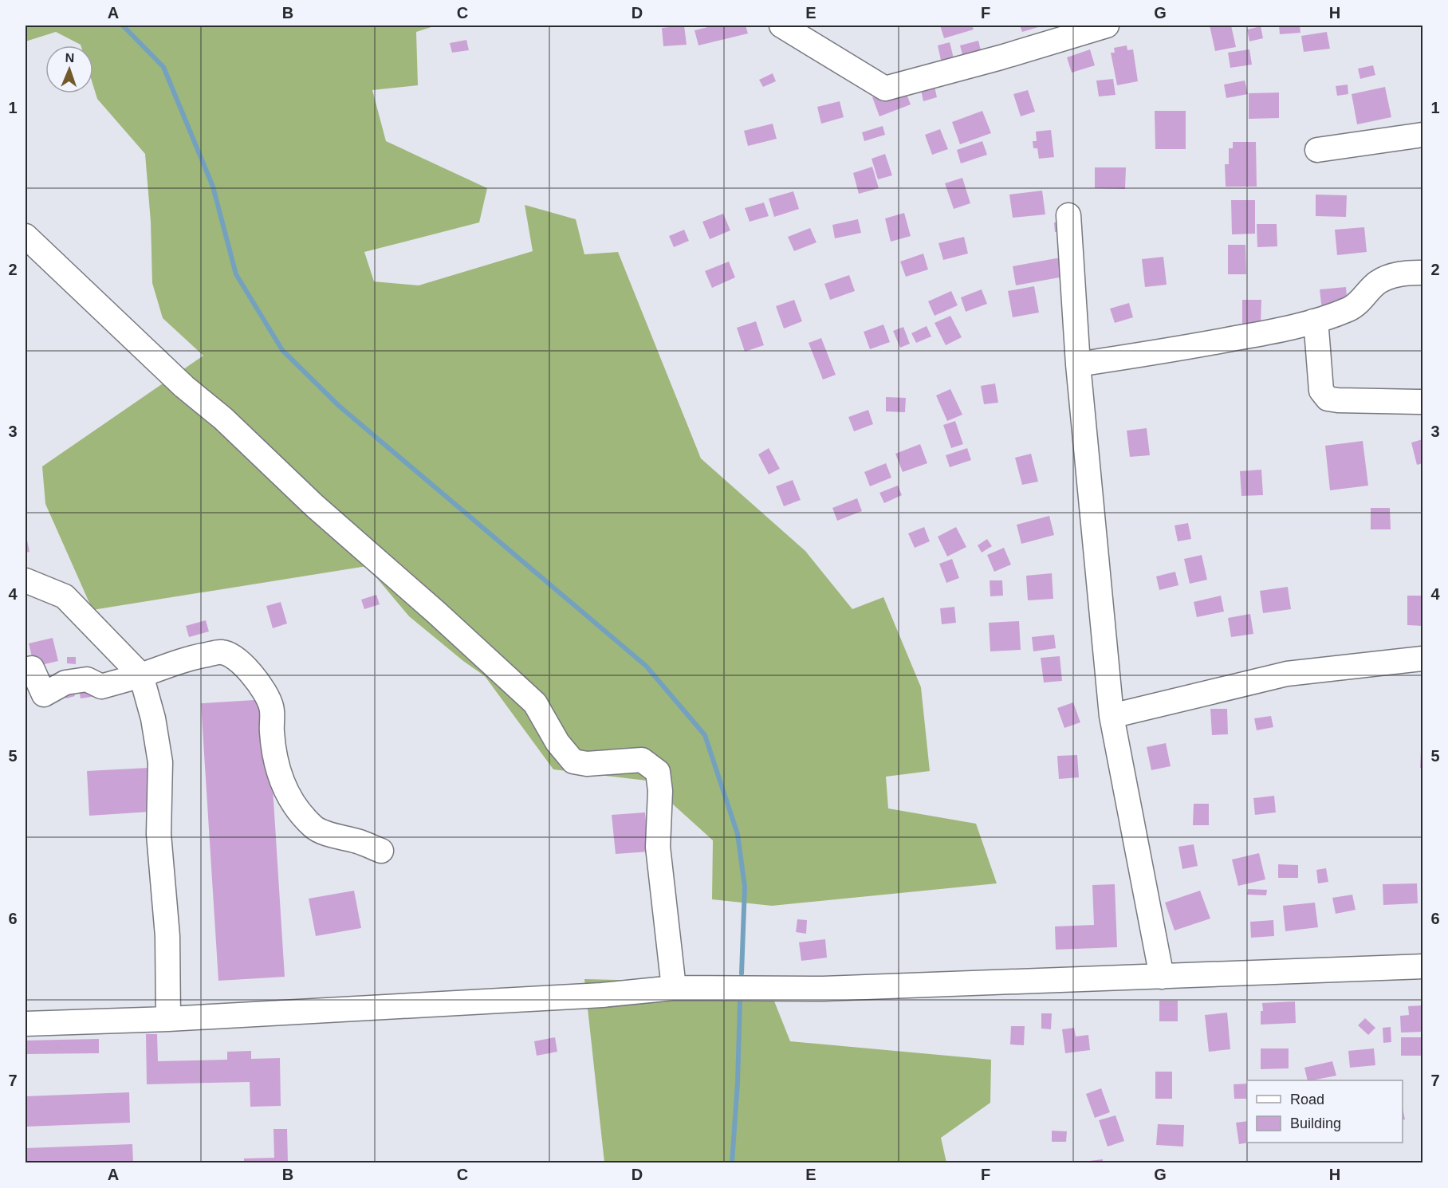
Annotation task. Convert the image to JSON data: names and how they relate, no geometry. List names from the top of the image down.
{
  "legend": ["Road", "Building"],
  "north": "top",
  "grid": {
    "columns": [
      "A",
      "B",
      "C",
      "D",
      "E",
      "F",
      "G",
      "H"
    ],
    "rows": [
      "1",
      "2",
      "3",
      "4",
      "5",
      "6",
      "7"
    ]
  }
}
